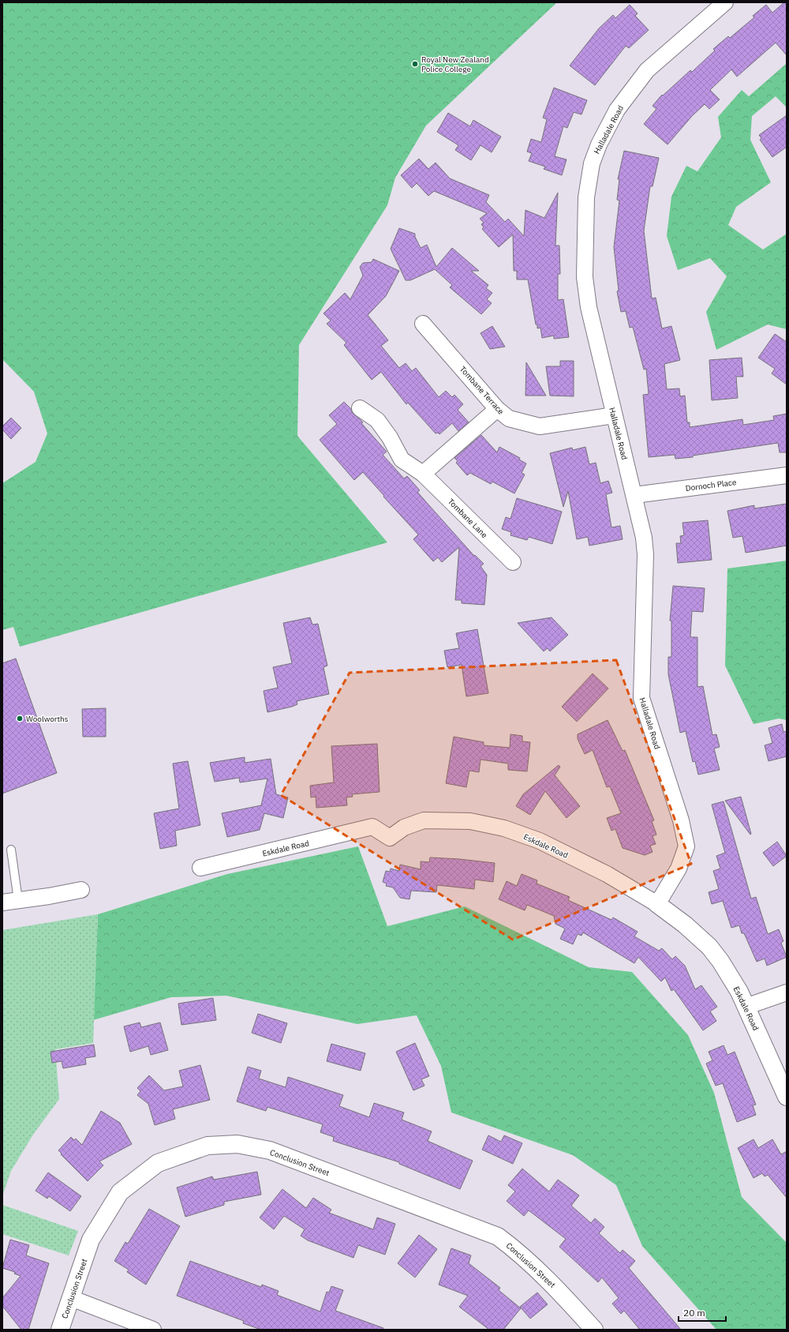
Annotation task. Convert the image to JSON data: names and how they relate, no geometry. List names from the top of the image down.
{
  "streets": {
    "street": [
      "Halladale Road",
      "Tombane Terrace",
      "Dornoch Place",
      "Tombane Lane",
      "Eskdale Road",
      "Conclusion Street"
    ]
  },
  "crossings": [
    ["Halladale Road", "Tombane Terrace"],
    ["Halladale Road", "Dornoch Place"],
    ["Halladale Road", "Eskdale Road"]
  ],
  "places": ["Royal New Zealand Police College", "Woolworths"],
  "scale_bar": "20 m"
}
